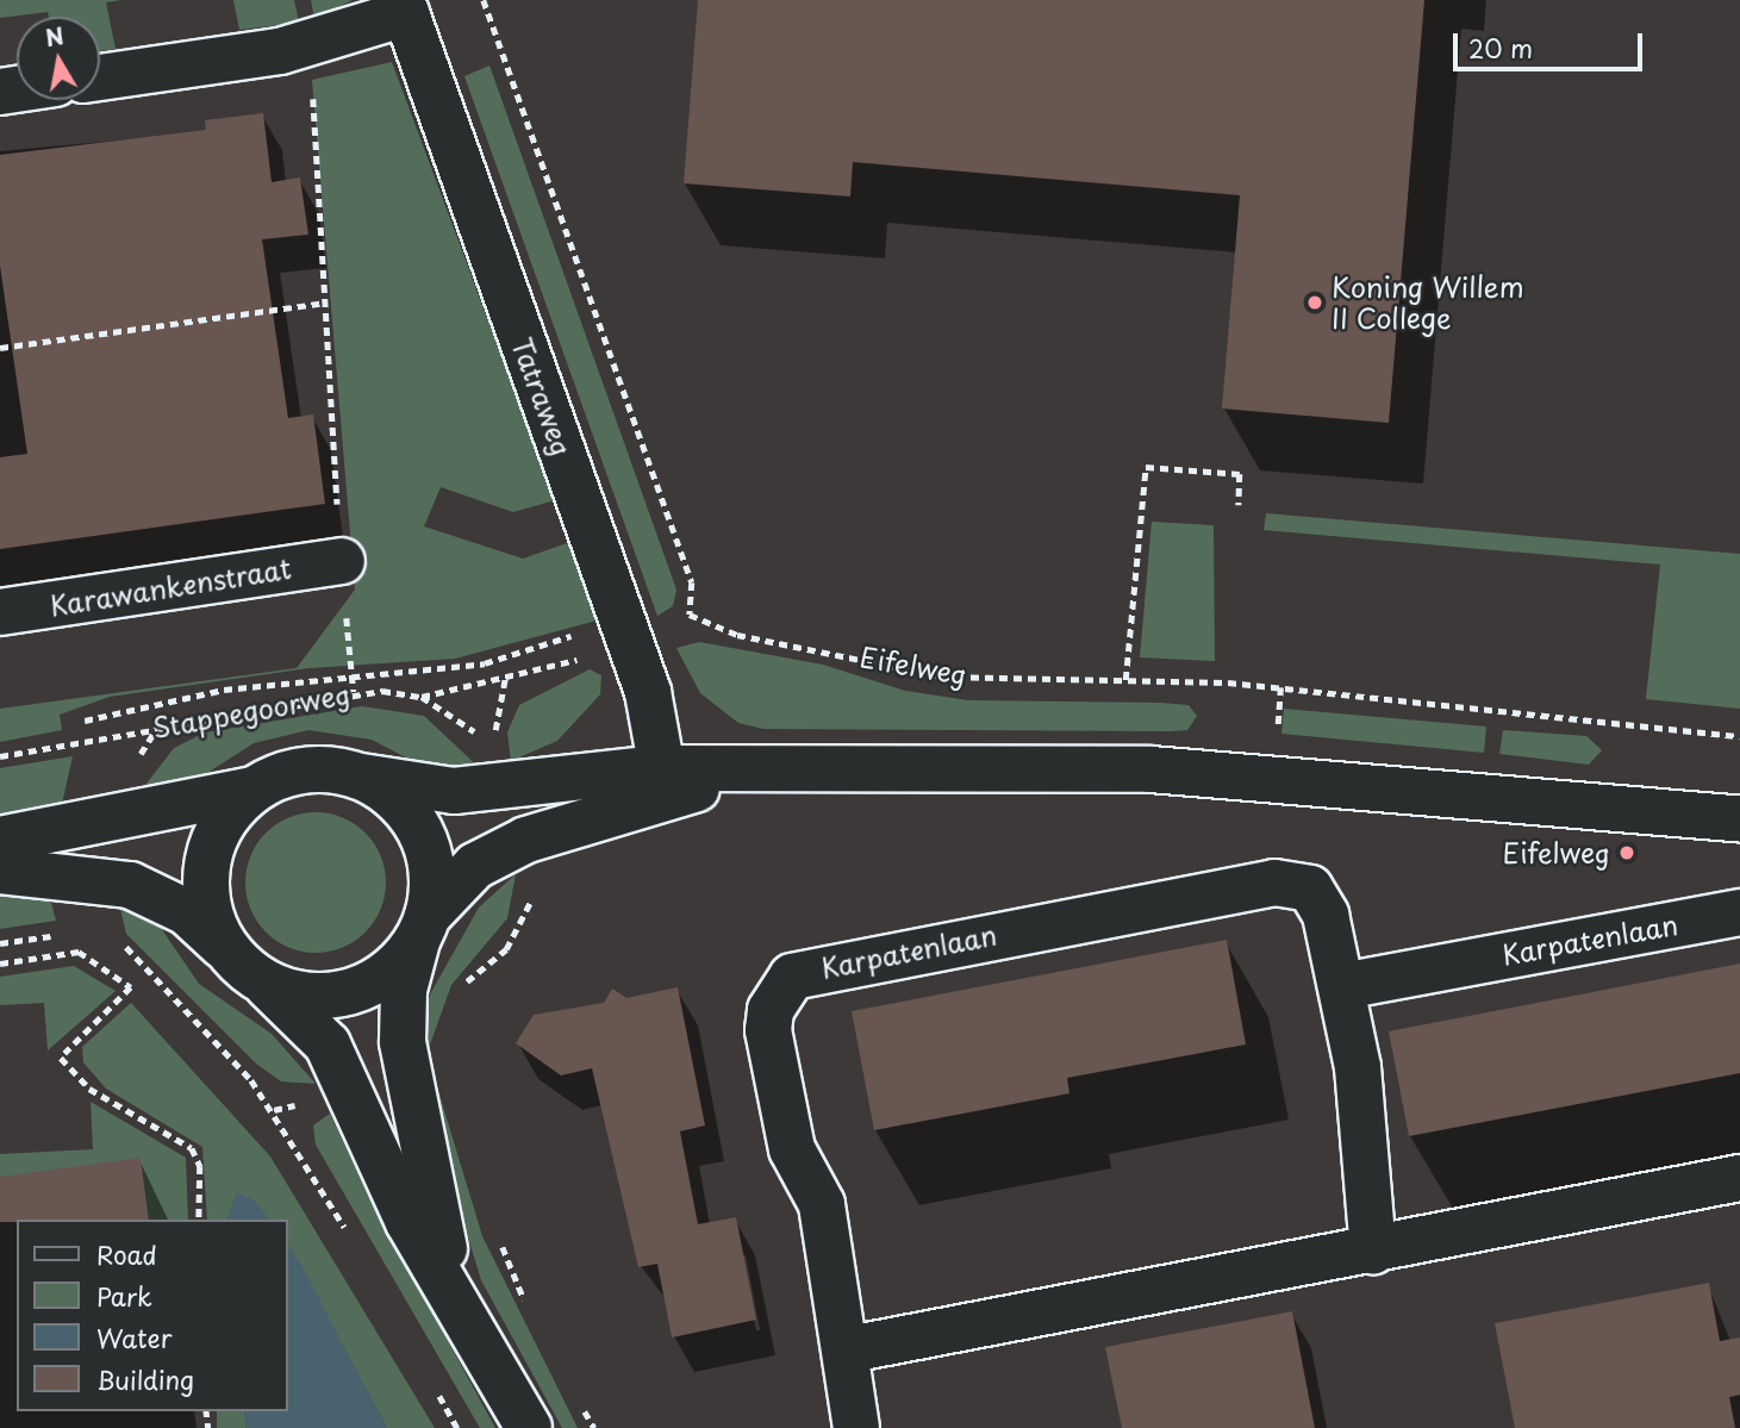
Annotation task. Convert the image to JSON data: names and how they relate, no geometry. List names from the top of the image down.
{
  "streets": {
    "street": ["Tatraweg", "Karawankenstraat", "Karpatenlaan"],
    "path": ["Eifelweg", "Stappegoorweg"]
  },
  "places": ["Koning Willem II College", "Eifelweg"],
  "legend": [
    "Road",
    "Park",
    "Water",
    "Building"
  ],
  "scale_bar": "20 m",
  "north": "top"
}
